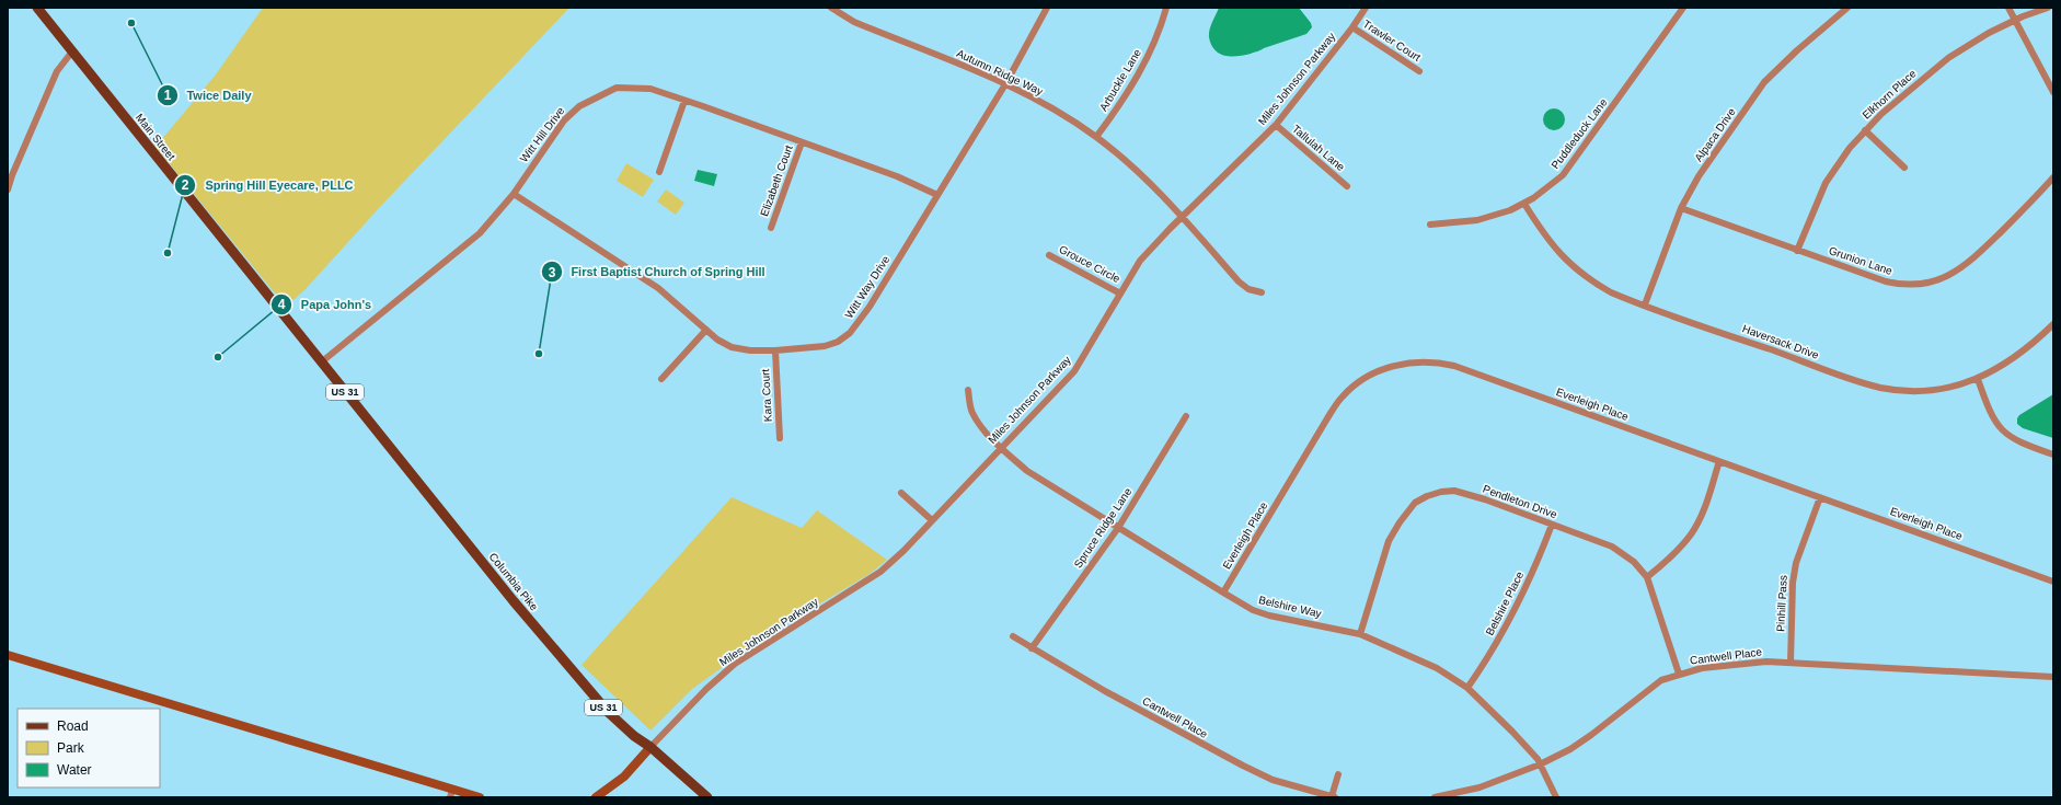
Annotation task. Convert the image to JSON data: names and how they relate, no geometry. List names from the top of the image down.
{
  "streets": {
    "main road": ["Main Street", "US 31", "Columbia Pike"],
    "street": [
      "Trawler Court",
      "Autumn Ridge Way",
      "Miles Johnson Parkway",
      "Arbuckle Lane",
      "Elkhorn Place",
      "Puddleduck Lane",
      "Witt Hill Drive",
      "Alpaca Drive",
      "Tallulah Lane",
      "Elizabeth Court",
      "Grunion Lane",
      "Grouce Circle",
      "Witt Way Drive",
      "Haversack Drive",
      "Kara Court",
      "Everleigh Place",
      "Pendleton Drive",
      "Spruce Ridge Lane",
      "Belshire Place",
      "Pinhill Pass",
      "Belshire Way",
      "Cantwell Place"
    ]
  },
  "crossings": [
    ["Trawler Court", "Miles Johnson Parkway"],
    ["Autumn Ridge Way", "Miles Johnson Parkway"],
    ["Autumn Ridge Way", "Arbuckle Lane"],
    ["Autumn Ridge Way", "Witt Way Drive"],
    ["Miles Johnson Parkway", "Tallulah Lane"],
    ["Miles Johnson Parkway", "Grouce Circle"],
    ["Miles Johnson Parkway", "Columbia Pike"],
    ["Miles Johnson Parkway", "Belshire Way"],
    ["Elkhorn Place", "Grunion Lane"],
    ["Puddleduck Lane", "Haversack Drive"],
    ["Witt Hill Drive", "Main Street"],
    ["Witt Hill Drive", "Elizabeth Court"],
    ["Witt Hill Drive", "Witt Way Drive"],
    ["Witt Hill Drive", "Columbia Pike"],
    ["Alpaca Drive", "Grunion Lane"],
    ["Alpaca Drive", "Haversack Drive"],
    ["Main Street", "Columbia Pike"],
    ["Witt Way Drive", "Kara Court"],
    ["Everleigh Place", "Pinhill Pass"],
    ["Everleigh Place", "Belshire Way"],
    ["Pendleton Drive", "Belshire Place"],
    ["Pendleton Drive", "Belshire Way"],
    ["Pendleton Drive", "Cantwell Place"],
    ["Spruce Ridge Lane", "Belshire Way"],
    ["Spruce Ridge Lane", "Cantwell Place"],
    ["Belshire Place", "Belshire Way"],
    ["Pinhill Pass", "Cantwell Place"],
    ["Belshire Way", "Cantwell Place"]
  ],
  "places": [
    "Twice Daily",
    "Spring Hill Eyecare, PLLC",
    "First Baptist Church of Spring Hill",
    "Papa John's"
  ],
  "legend": ["Road", "Park", "Water"]
}
